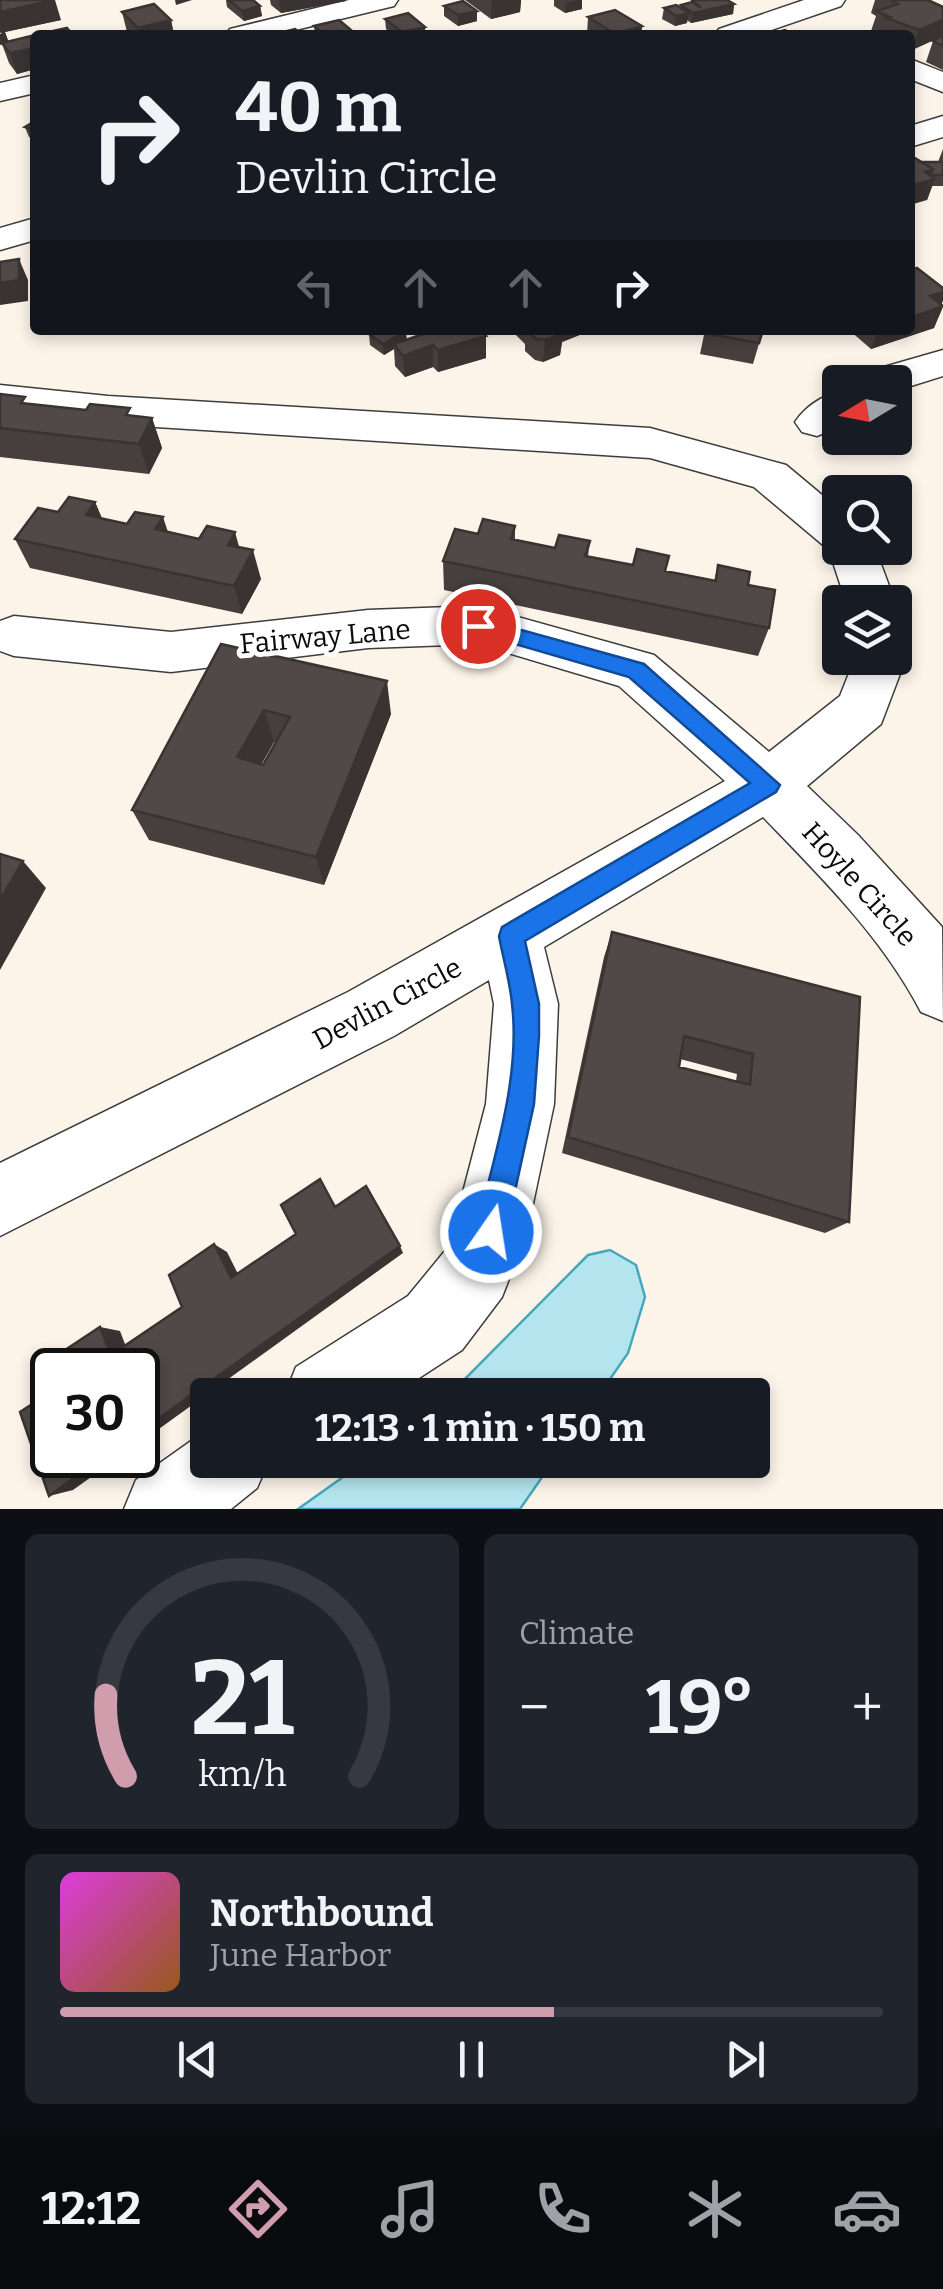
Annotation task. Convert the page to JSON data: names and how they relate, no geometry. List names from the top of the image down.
{
  "streets": {
    "street": ["Fairway Lane", "Hoyle Circle", "Devlin Circle"]
  },
  "crossings": [
    ["Fairway Lane", "Hoyle Circle"],
    ["Fairway Lane", "Devlin Circle"],
    ["Hoyle Circle", "Devlin Circle"]
  ],
  "north": "left",
  "page": {
    "turn": ["40 m", "Devlin Circle"],
    "limit": "30",
    "trip": "12:13 · 1 min · 150 m",
    "tile": "Climate",
    "heat": ["−", "19°", "+"],
    "song": ["Northbound", "June Harbor"],
    "tabs": "12:12",
    "gauge": ["21", "km/h"]
  }
}
